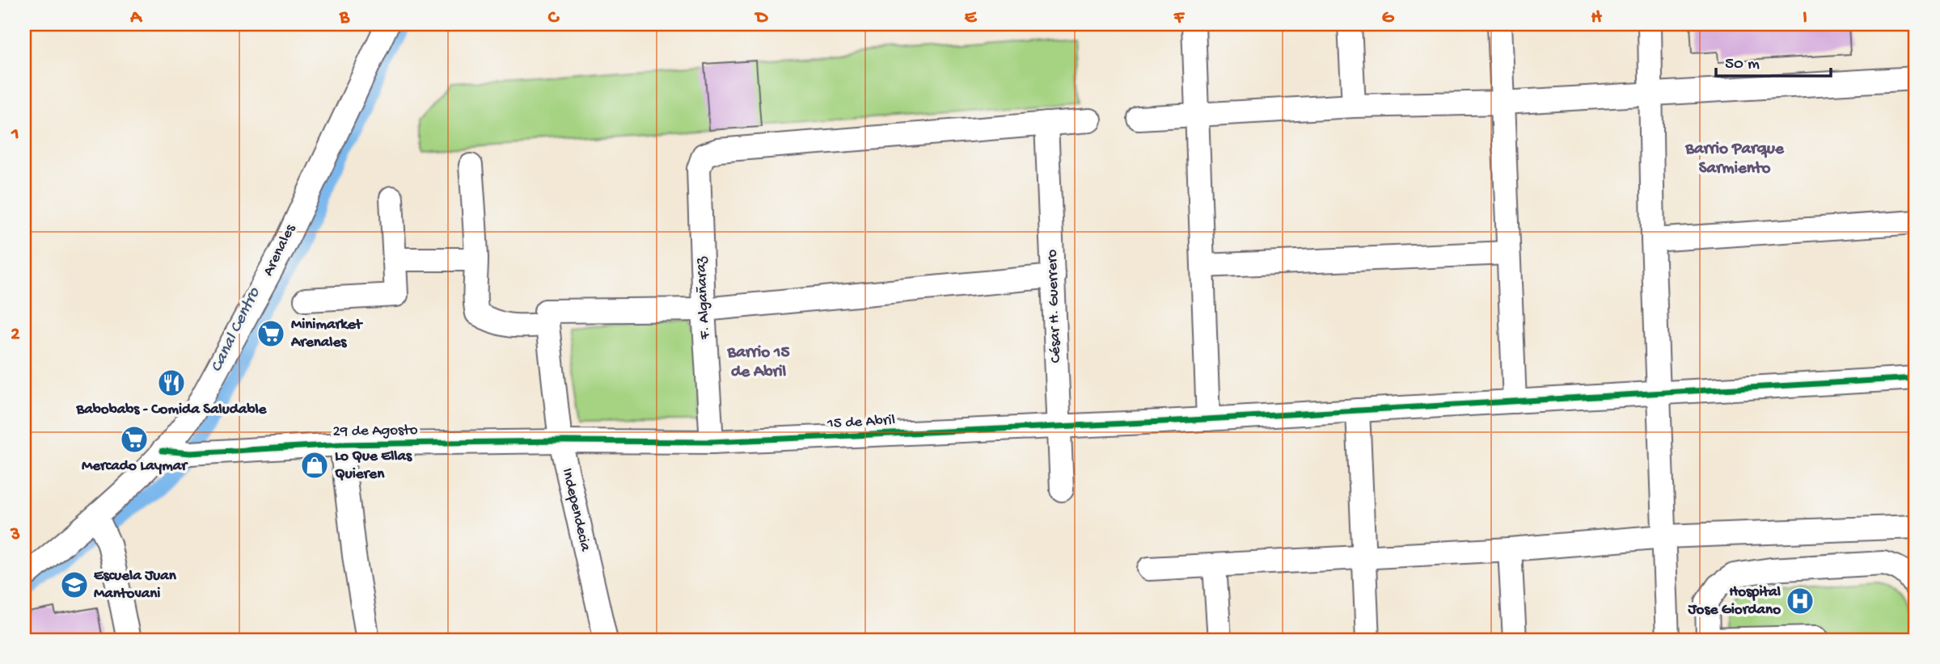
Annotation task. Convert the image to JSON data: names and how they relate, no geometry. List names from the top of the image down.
{
  "streets": {
    "street": [
      "Arenales",
      "F. Algañaraz",
      "César H. Guerrero",
      "15 de Abril",
      "29 de Agosto",
      "Independecia"
    ]
  },
  "crossings": [
    ["Arenales", "29 de Agosto"],
    ["F. Algañaraz", "César H. Guerrero"],
    ["F. Algañaraz", "15 de Abril"],
    ["César H. Guerrero", "15 de Abril"],
    ["15 de Abril", "29 de Agosto"],
    ["15 de Abril", "Independecia"],
    ["29 de Agosto", "Independecia"]
  ],
  "districts": ["Barrio Parque Sarmiento", "Barrio 15 de Abril"],
  "water": ["Canal Centro"],
  "places": {
    "supermarket": ["Minimarket Arenales", "Mercado Laymar"],
    "restaurant": ["Babobabs - Comida Saludable"],
    "shop": ["Lo Que Ellas Quieren"],
    "school or university": ["Escuela Juan Mantovani"],
    "hospital": ["Hospital Jose Giordano"]
  },
  "scale_bar": "50 m",
  "grid": {
    "columns": [
      "A",
      "B",
      "C",
      "D",
      "E",
      "F",
      "G",
      "H",
      "I"
    ],
    "rows": ["1", "2", "3"]
  }
}
